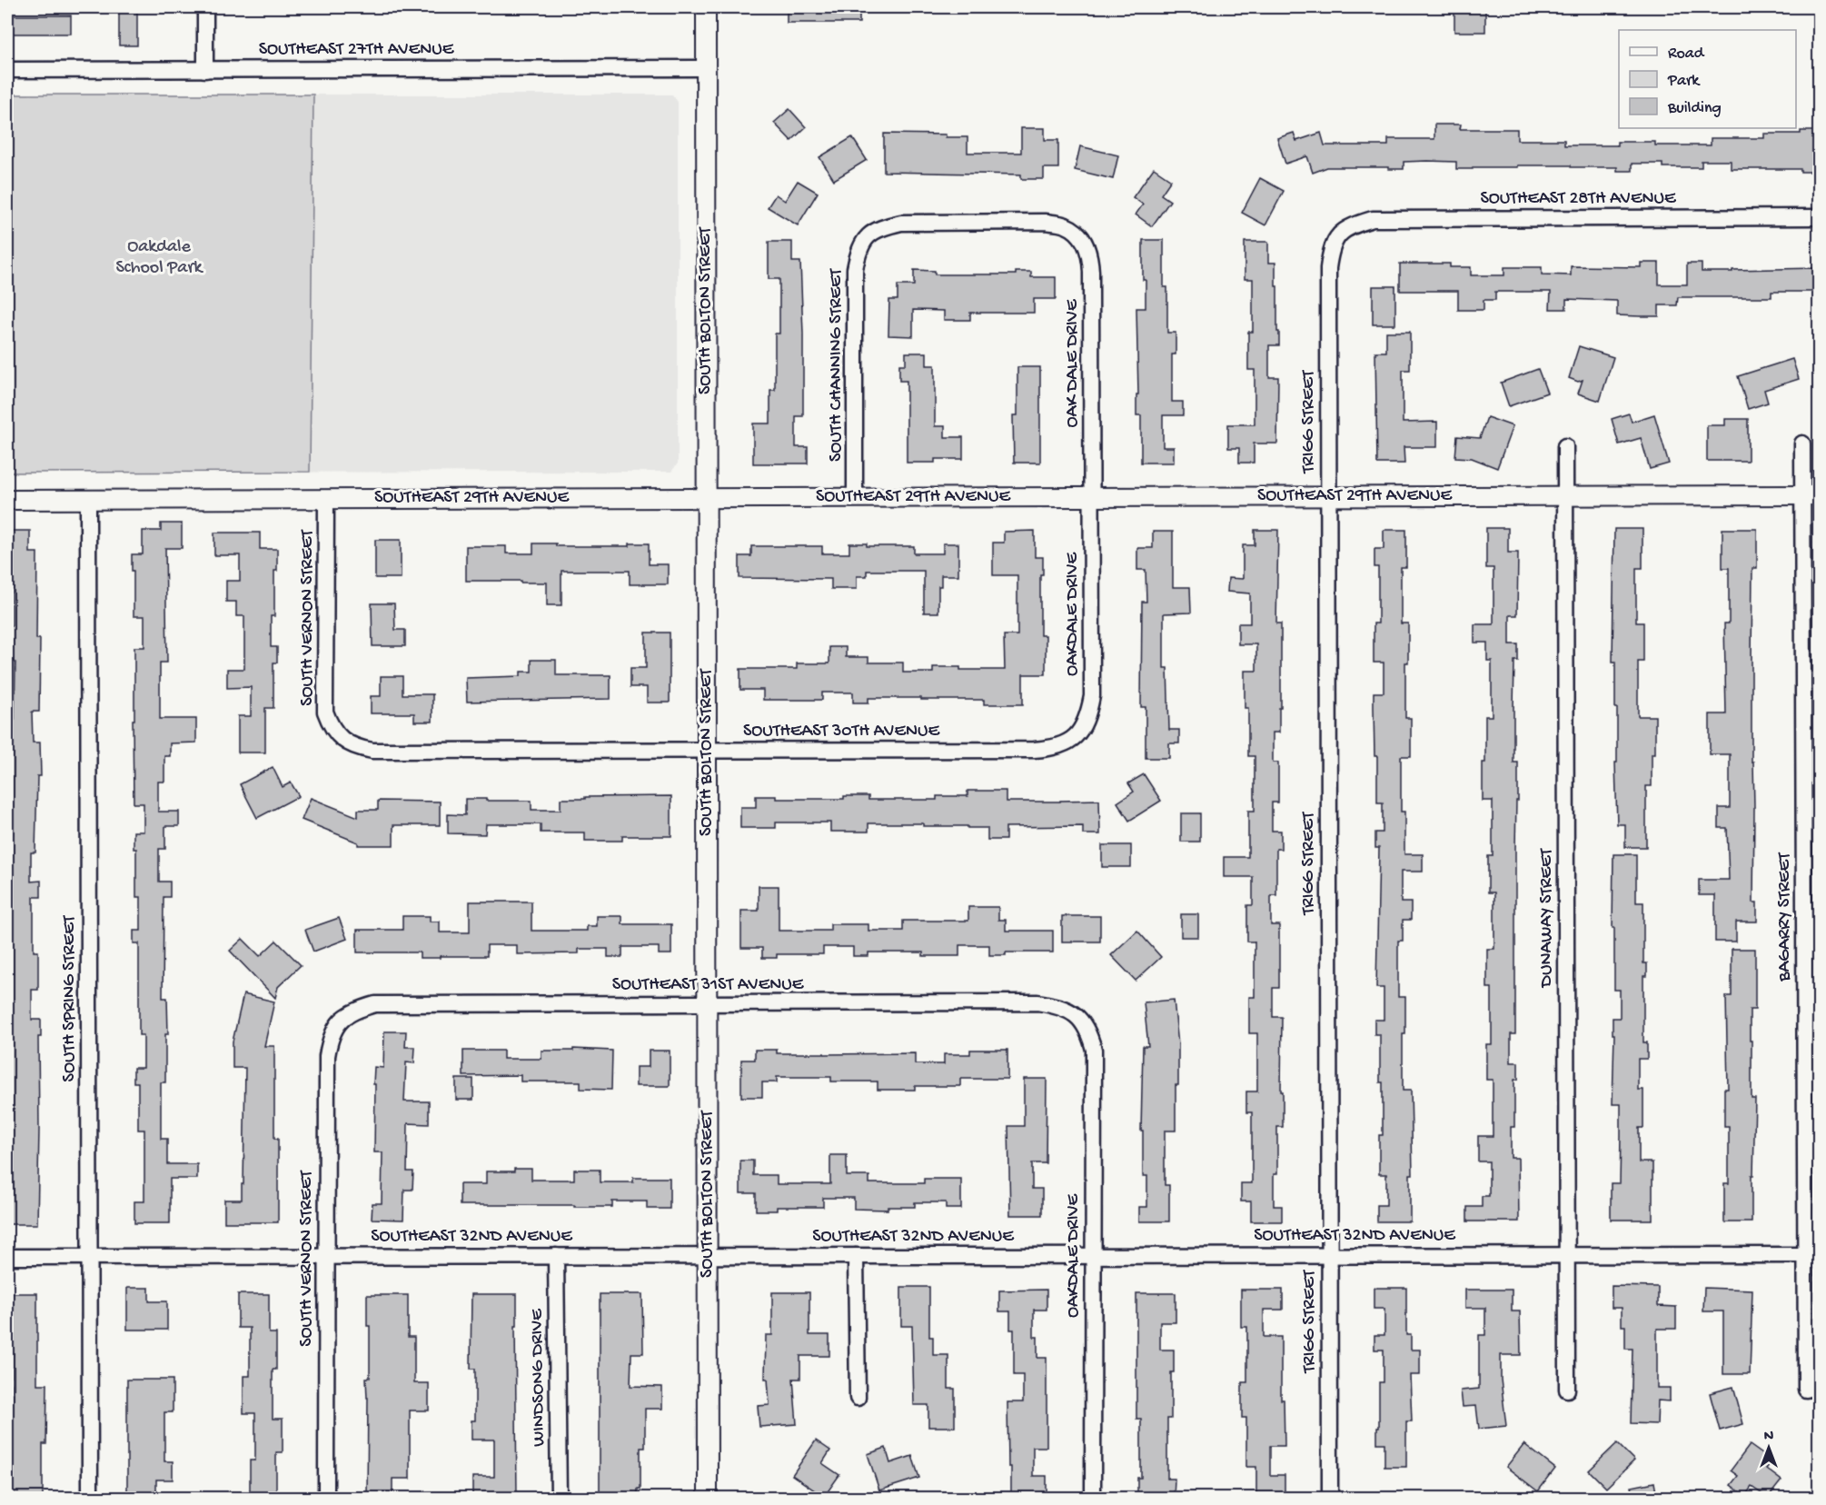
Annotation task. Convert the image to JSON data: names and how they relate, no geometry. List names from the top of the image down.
{
  "streets": {
    "street": [
      "SOUTHEAST 27TH AVENUE",
      "SOUTHEAST 28TH AVENUE",
      "SOUTH BOLTON STREET",
      "OAK DALE DRIVE",
      "SOUTH CHANNING STREET",
      "TRIGG STREET",
      "SOUTHEAST 29TH AVENUE",
      "OAKDALE DRIVE",
      "SOUTH VERNON STREET",
      "SOUTHEAST 30TH AVENUE",
      "BAGARRY STREET",
      "DUNAWAY STREET",
      "SOUTHEAST 31ST AVENUE",
      "SOUTH SPRING STREET",
      "SOUTHEAST 32ND AVENUE",
      "WINDSONG DRIVE"
    ]
  },
  "crossings": [
    ["SOUTHEAST 27TH AVENUE", "SOUTH BOLTON STREET"],
    ["SOUTHEAST 28TH AVENUE", "TRIGG STREET"],
    ["SOUTH BOLTON STREET", "SOUTHEAST 29TH AVENUE"],
    ["SOUTH BOLTON STREET", "SOUTHEAST 30TH AVENUE"],
    ["SOUTH BOLTON STREET", "SOUTHEAST 31ST AVENUE"],
    ["SOUTH BOLTON STREET", "SOUTHEAST 32ND AVENUE"],
    ["OAK DALE DRIVE", "SOUTH CHANNING STREET"],
    ["OAK DALE DRIVE", "SOUTHEAST 29TH AVENUE"],
    ["OAK DALE DRIVE", "OAKDALE DRIVE"],
    ["SOUTH CHANNING STREET", "SOUTHEAST 29TH AVENUE"],
    ["TRIGG STREET", "SOUTHEAST 29TH AVENUE"],
    ["TRIGG STREET", "SOUTHEAST 32ND AVENUE"],
    ["SOUTHEAST 29TH AVENUE", "OAKDALE DRIVE"],
    ["SOUTHEAST 29TH AVENUE", "SOUTH VERNON STREET"],
    ["SOUTHEAST 29TH AVENUE", "BAGARRY STREET"],
    ["SOUTHEAST 29TH AVENUE", "DUNAWAY STREET"],
    ["SOUTHEAST 29TH AVENUE", "SOUTH SPRING STREET"],
    ["OAKDALE DRIVE", "SOUTHEAST 30TH AVENUE"],
    ["OAKDALE DRIVE", "SOUTHEAST 31ST AVENUE"],
    ["OAKDALE DRIVE", "SOUTHEAST 32ND AVENUE"],
    ["SOUTH VERNON STREET", "SOUTHEAST 30TH AVENUE"],
    ["SOUTH VERNON STREET", "SOUTHEAST 31ST AVENUE"],
    ["SOUTH VERNON STREET", "SOUTHEAST 32ND AVENUE"],
    ["BAGARRY STREET", "SOUTHEAST 32ND AVENUE"],
    ["DUNAWAY STREET", "SOUTHEAST 32ND AVENUE"],
    ["SOUTH SPRING STREET", "SOUTHEAST 32ND AVENUE"],
    ["SOUTHEAST 32ND AVENUE", "WINDSONG DRIVE"]
  ],
  "parks": ["Oakdale School Park"],
  "legend": ["Road", "Park", "Building"],
  "north": "top"
}
